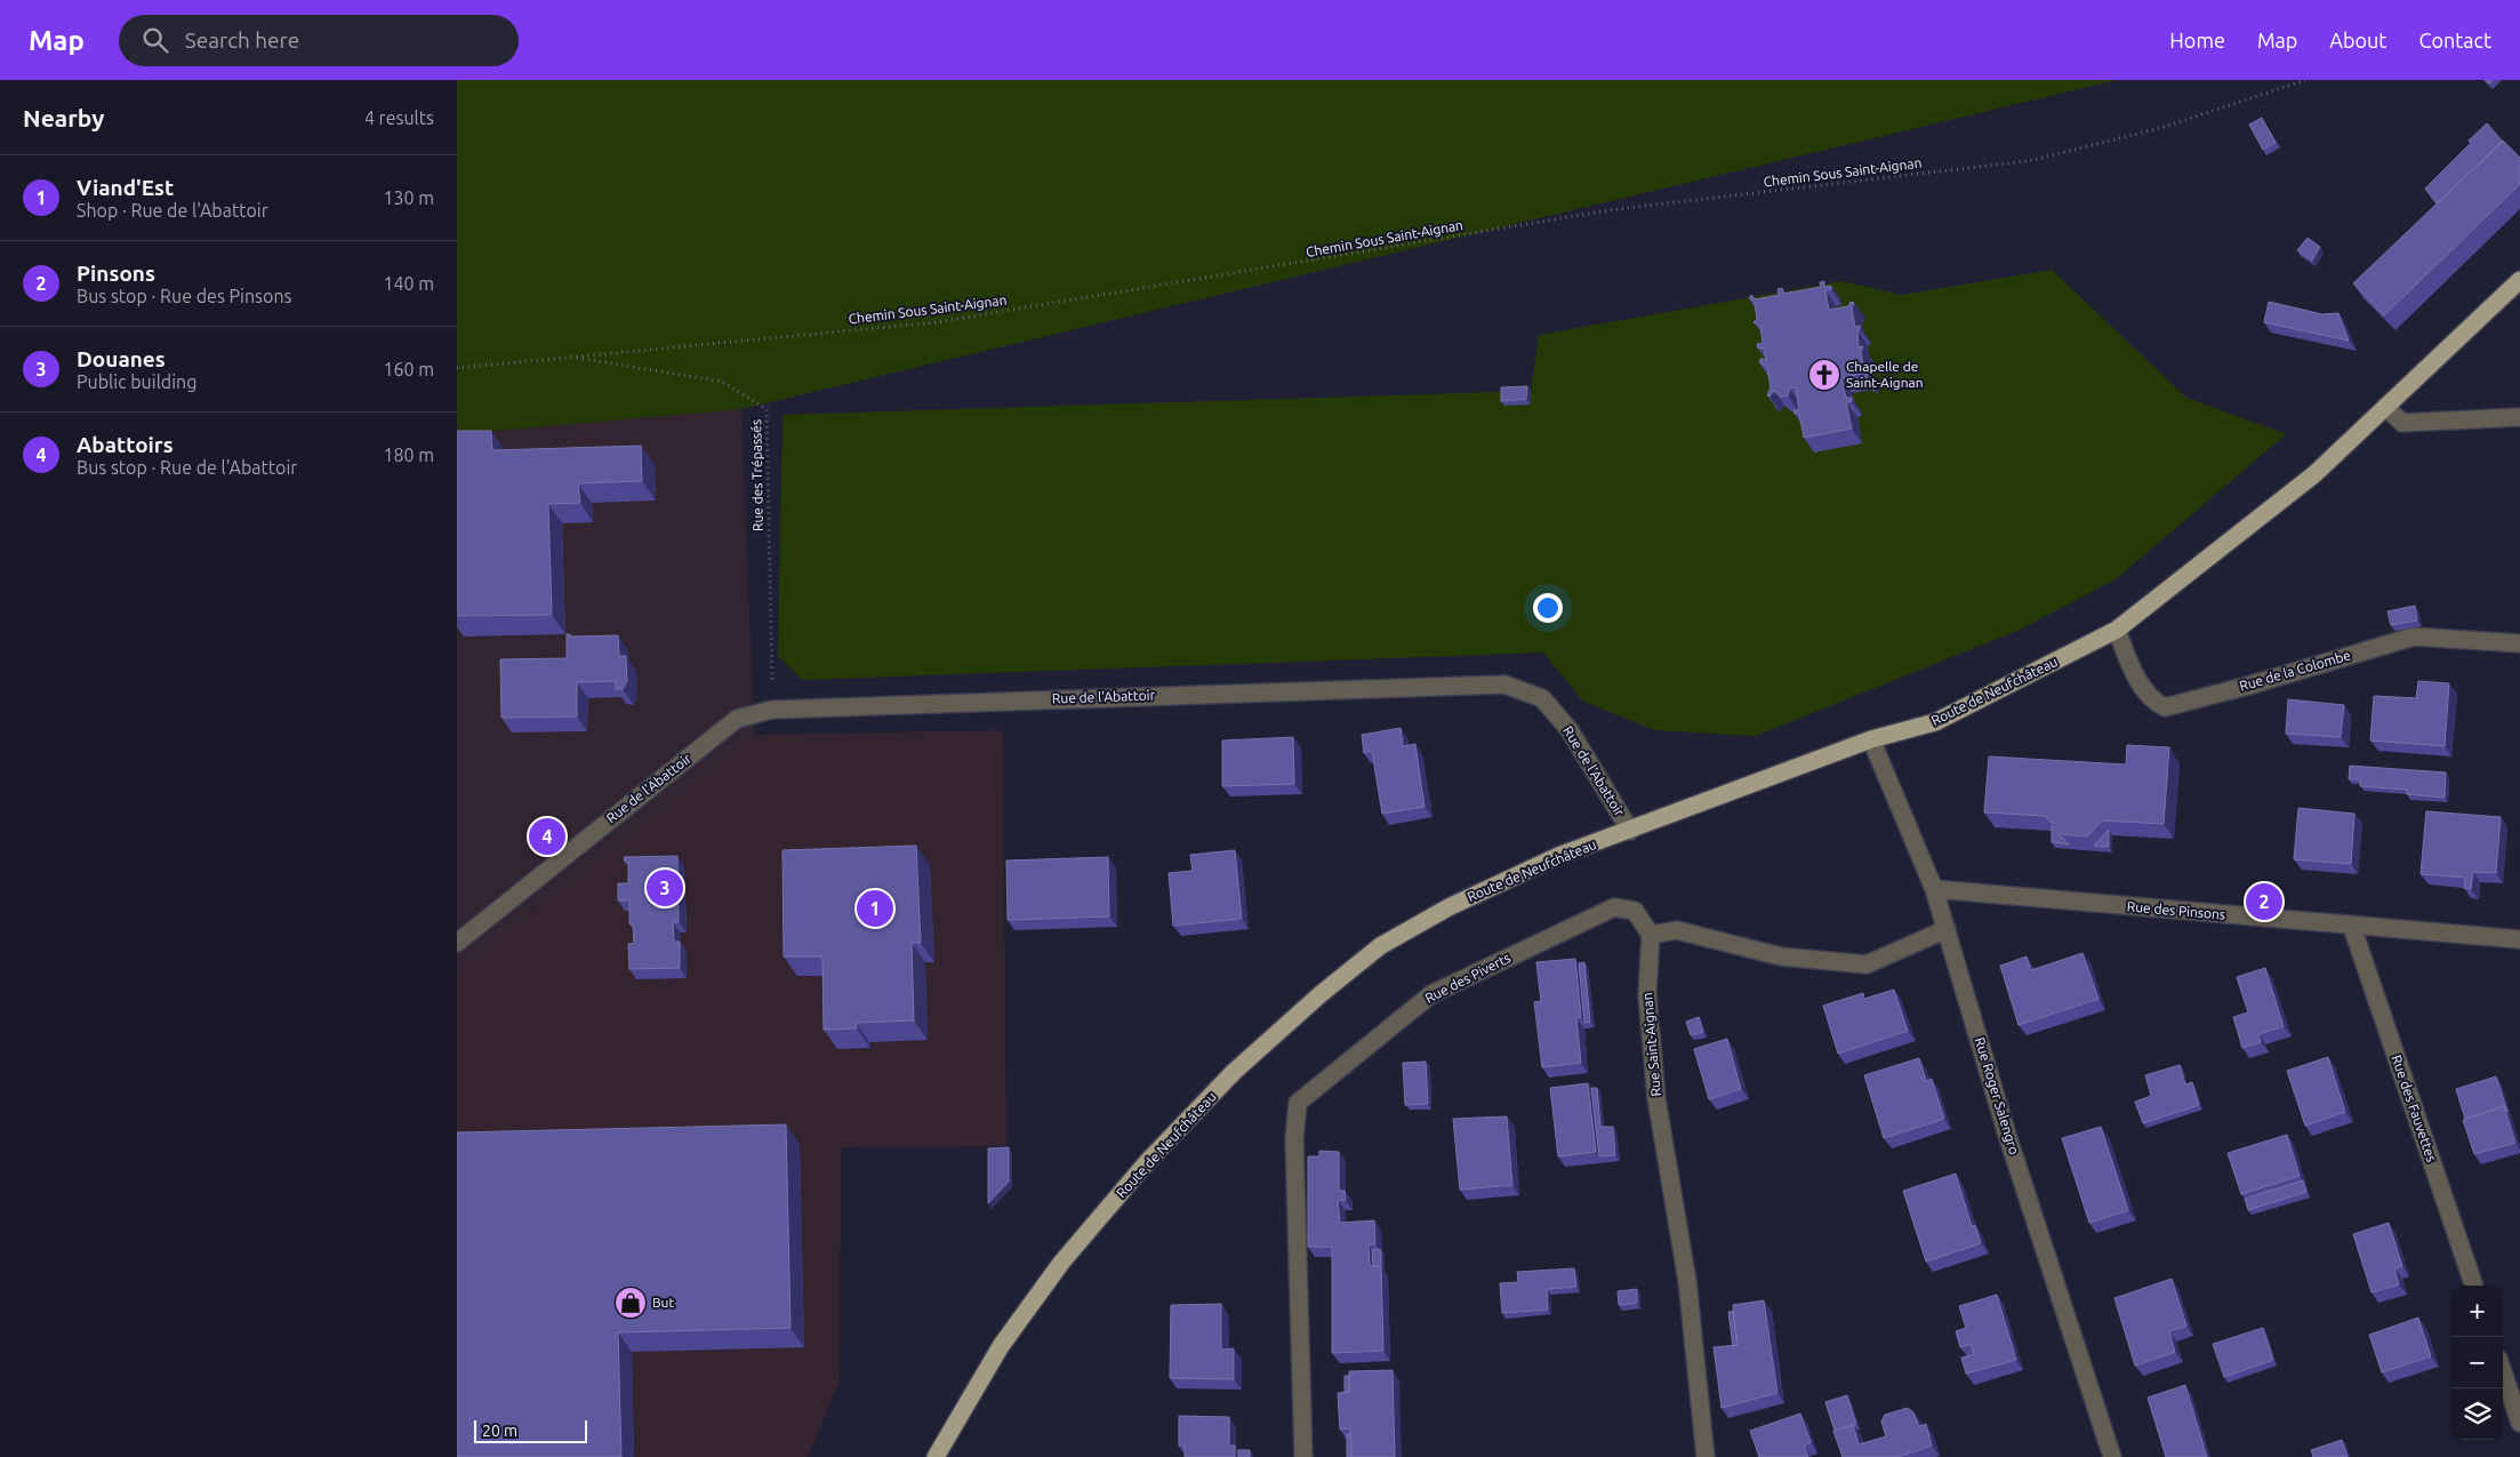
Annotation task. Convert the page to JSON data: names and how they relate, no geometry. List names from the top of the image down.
{
  "streets": {
    "main road": ["Route de Neufchâteau"],
    "street": [
      "Rue de la Colombe",
      "Rue de l'Abattoir",
      "Rue des Pinsons",
      "Rue des Piverts",
      "Rue Saint-Aignan",
      "Rue Roger Salengro",
      "Rue des Fauvettes"
    ],
    "path": ["Chemin Sous Saint-Aignan", "Rue des Trépassés"]
  },
  "crossings": [
    ["Chemin Sous Saint-Aignan", "Rue des Trépassés"],
    ["Rue des Trépassés", "Rue de l'Abattoir"],
    ["Rue de la Colombe", "Route de Neufchâteau"],
    ["Route de Neufchâteau", "Rue de l'Abattoir"],
    ["Route de Neufchâteau", "Rue Roger Salengro"],
    ["Rue des Pinsons", "Rue Roger Salengro"],
    ["Rue des Pinsons", "Rue des Fauvettes"],
    ["Rue des Piverts", "Rue Saint-Aignan"]
  ],
  "places": {
    "church": ["Chapelle de Saint-Aignan"],
    "shop": ["But"]
  },
  "scale_bar": "20 m",
  "page": {
    "header": "Map",
    "search": "Search here",
    "nav": [
      "Home",
      "Map",
      "About",
      "Contact"
    ],
    "heading": ["Nearby", "4 results"],
    "list": [
      {
        "mark": "1",
        "name": "Viand'Est",
        "note": "Shop · Rue de l'Abattoir",
        "value": "130 m"
      },
      {
        "mark": "2",
        "name": "Pinsons",
        "note": "Bus stop · Rue des Pinsons",
        "value": "140 m"
      },
      {
        "mark": "3",
        "name": "Douanes",
        "note": "Public building",
        "value": "160 m"
      },
      {
        "mark": "4",
        "name": "Abattoirs",
        "note": "Bus stop · Rue de l'Abattoir",
        "value": "180 m"
      }
    ],
    "pins": [
      "4",
      "3",
      "2",
      "1"
    ],
    "map_buttons": ["+", "−"],
    "scale": "20 m"
  }
}
